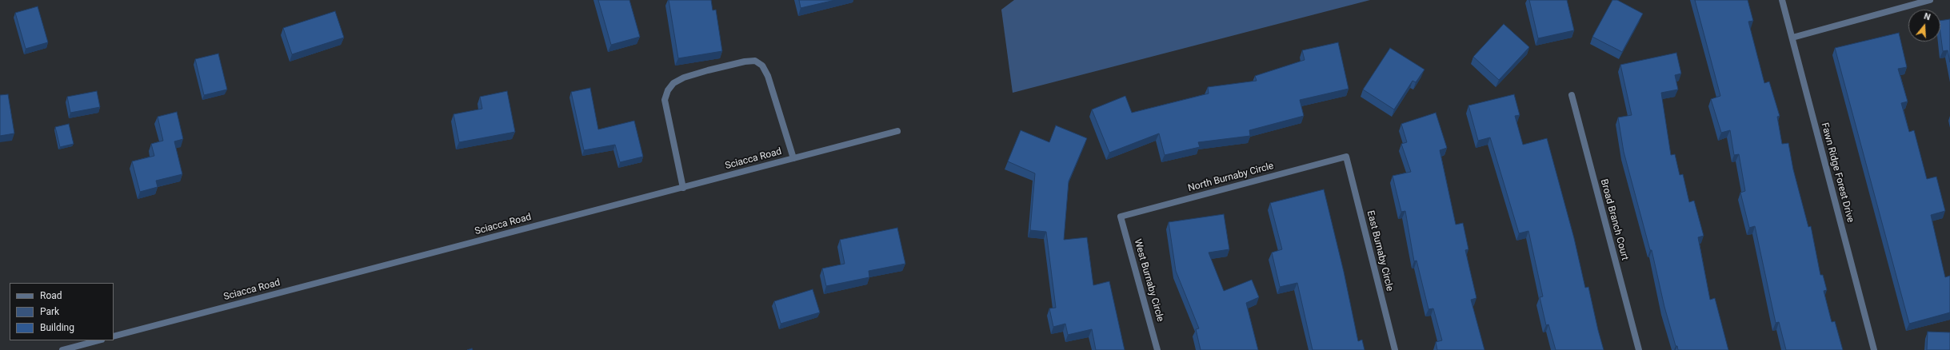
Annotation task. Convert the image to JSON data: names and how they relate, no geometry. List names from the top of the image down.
{
  "streets": {
    "street": [
      "Sciacca Road",
      "Fawn Ridge Forest Drive",
      "North Burnaby Circle",
      "Broad Branch Court",
      "East Burnaby Circle",
      "West Burnaby Circle"
    ]
  },
  "crossings": [
    ["North Burnaby Circle", "East Burnaby Circle"],
    ["North Burnaby Circle", "West Burnaby Circle"]
  ],
  "legend": ["Road", "Park", "Building"],
  "north": "top"
}
